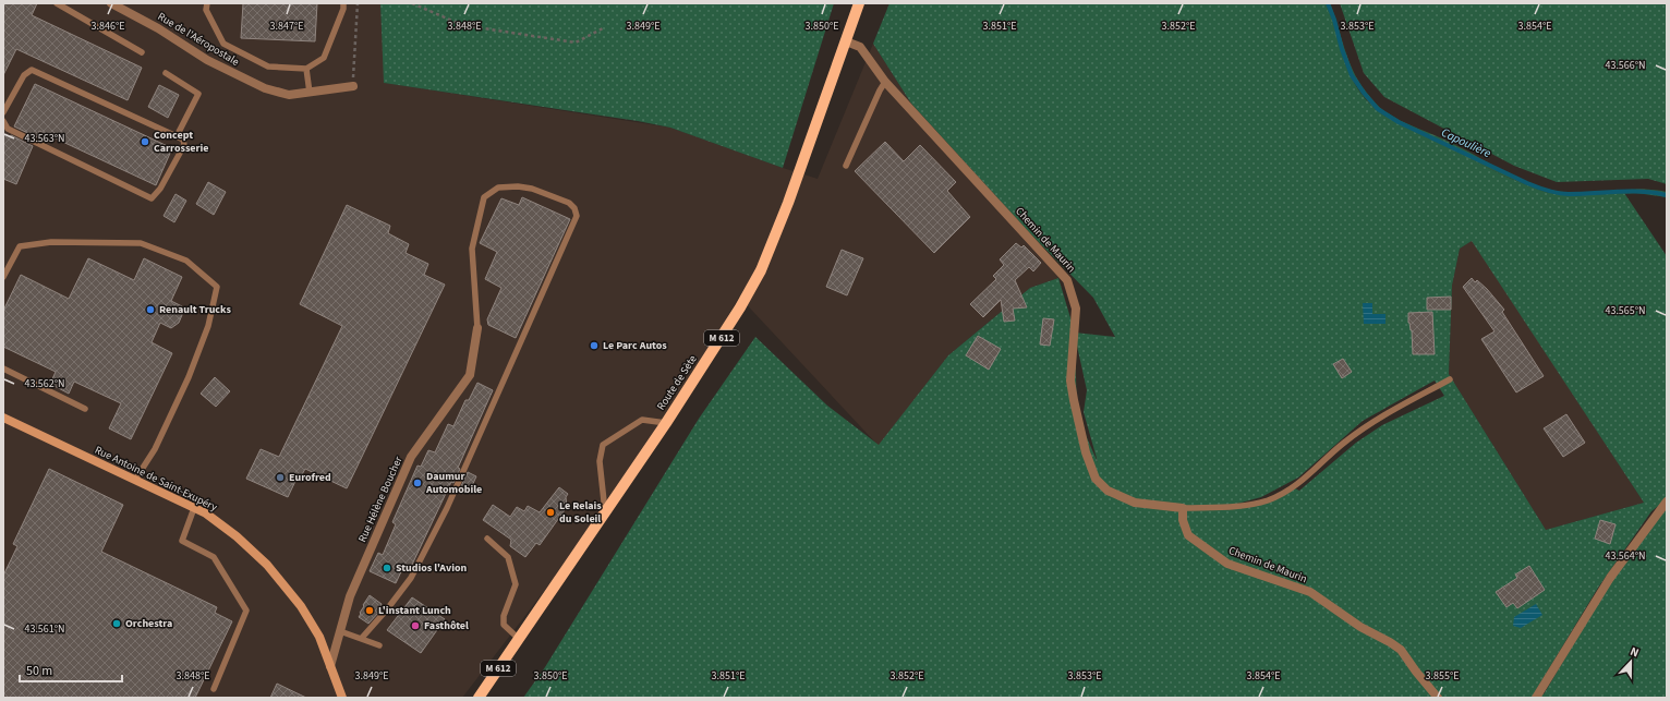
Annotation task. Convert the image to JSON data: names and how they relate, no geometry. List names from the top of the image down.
{
  "streets": {
    "main road": ["M 612", "Route de Sète"],
    "street": [
      "Rue de l'Aéropostale",
      "Chemin de Maurin",
      "Rue Antoine de Saint-Exupéry",
      "Rue Hélène Boucher"
    ]
  },
  "crossings": [
    ["Chemin de Maurin", "Route de Sète"],
    ["Rue Antoine de Saint-Exupéry", "Rue Hélène Boucher"]
  ],
  "water": ["Capoulière"],
  "places": [
    "Concept Carrosserie",
    "Renault Trucks",
    "Le Parc Autos",
    "Eurofred",
    "Daumur Automobile",
    "Le Relais du Soleil",
    "Studios l'Avion",
    "L'instant Lunch",
    "Orchestra",
    "Fasthôtel"
  ],
  "scale_bar": "50 m",
  "north": "top",
  "coordinates": [
    "3.846°E",
    "3.847°E",
    "3.848°E",
    "3.849°E",
    "3.850°E",
    "3.851°E",
    "3.852°E",
    "3.853°E",
    "3.854°E",
    "43.566°N",
    "43.563°N",
    "43.565°N",
    "43.562°N",
    "43.564°N",
    "43.561°N",
    "3.855°E"
  ]
}
